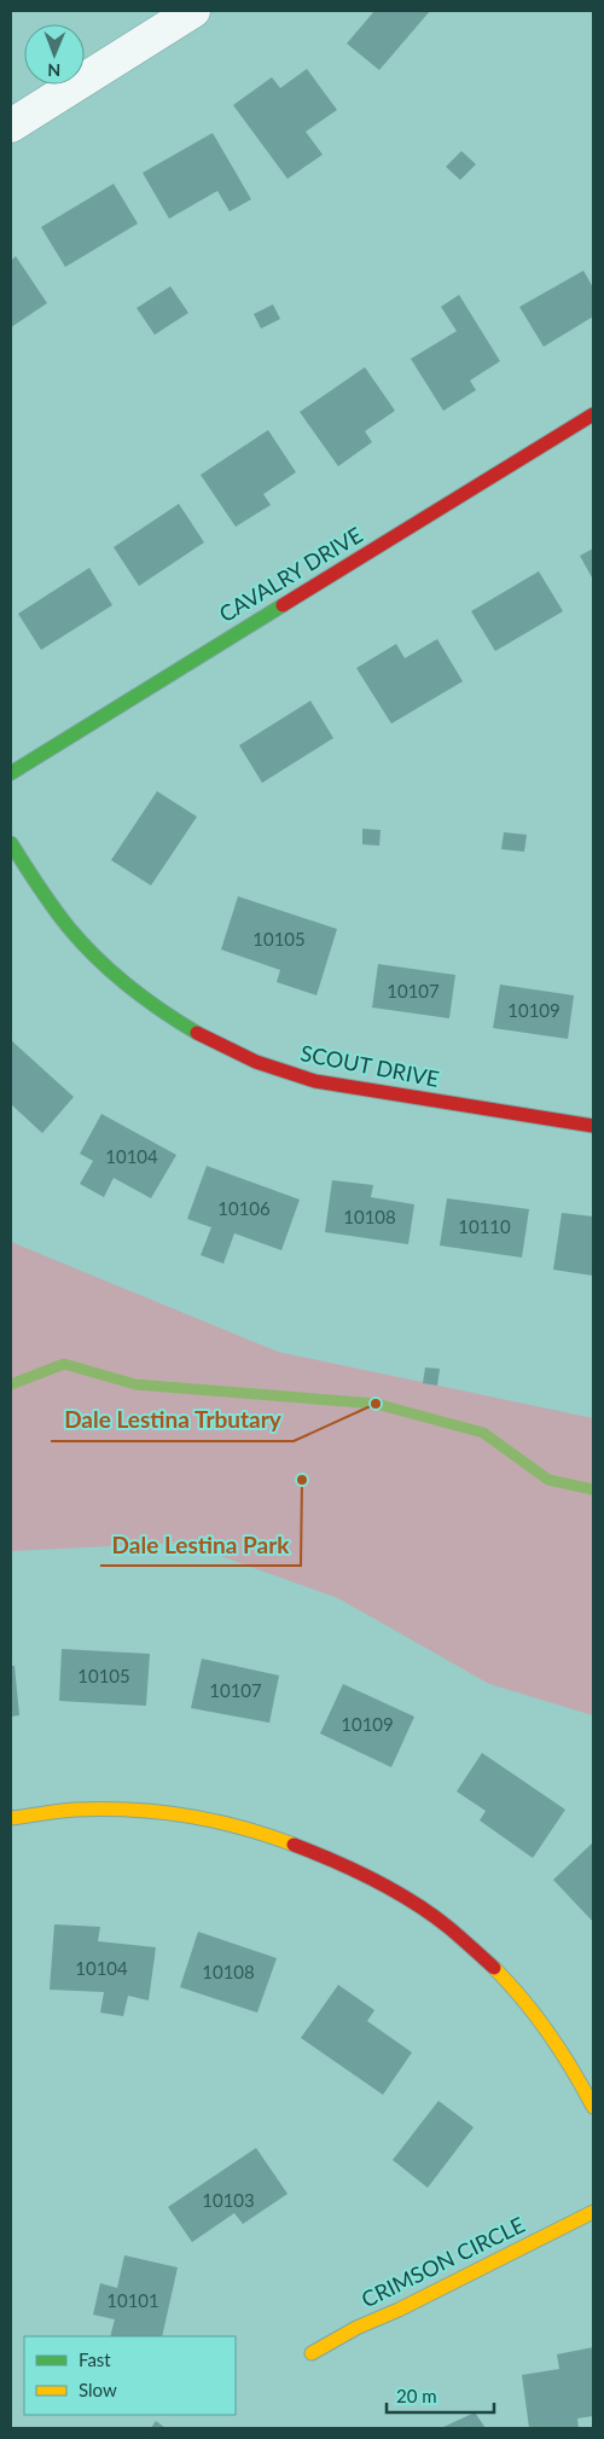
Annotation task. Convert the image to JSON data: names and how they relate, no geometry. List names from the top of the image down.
{
  "streets": {
    "street": ["CAVALRY DRIVE", "SCOUT DRIVE", "CRIMSON CIRCLE"]
  },
  "places": ["Dale Lestina Trbutary", "Dale Lestina Park"],
  "house_numbers": [
    "10105",
    "10107",
    "10109",
    "10104",
    "10106",
    "10108",
    "10110",
    "10105",
    "10107",
    "10109",
    "10104",
    "10108",
    "10103",
    "10101"
  ],
  "legend": ["Fast", "Slow"],
  "scale_bar": "20 m",
  "north": "bottom"
}
